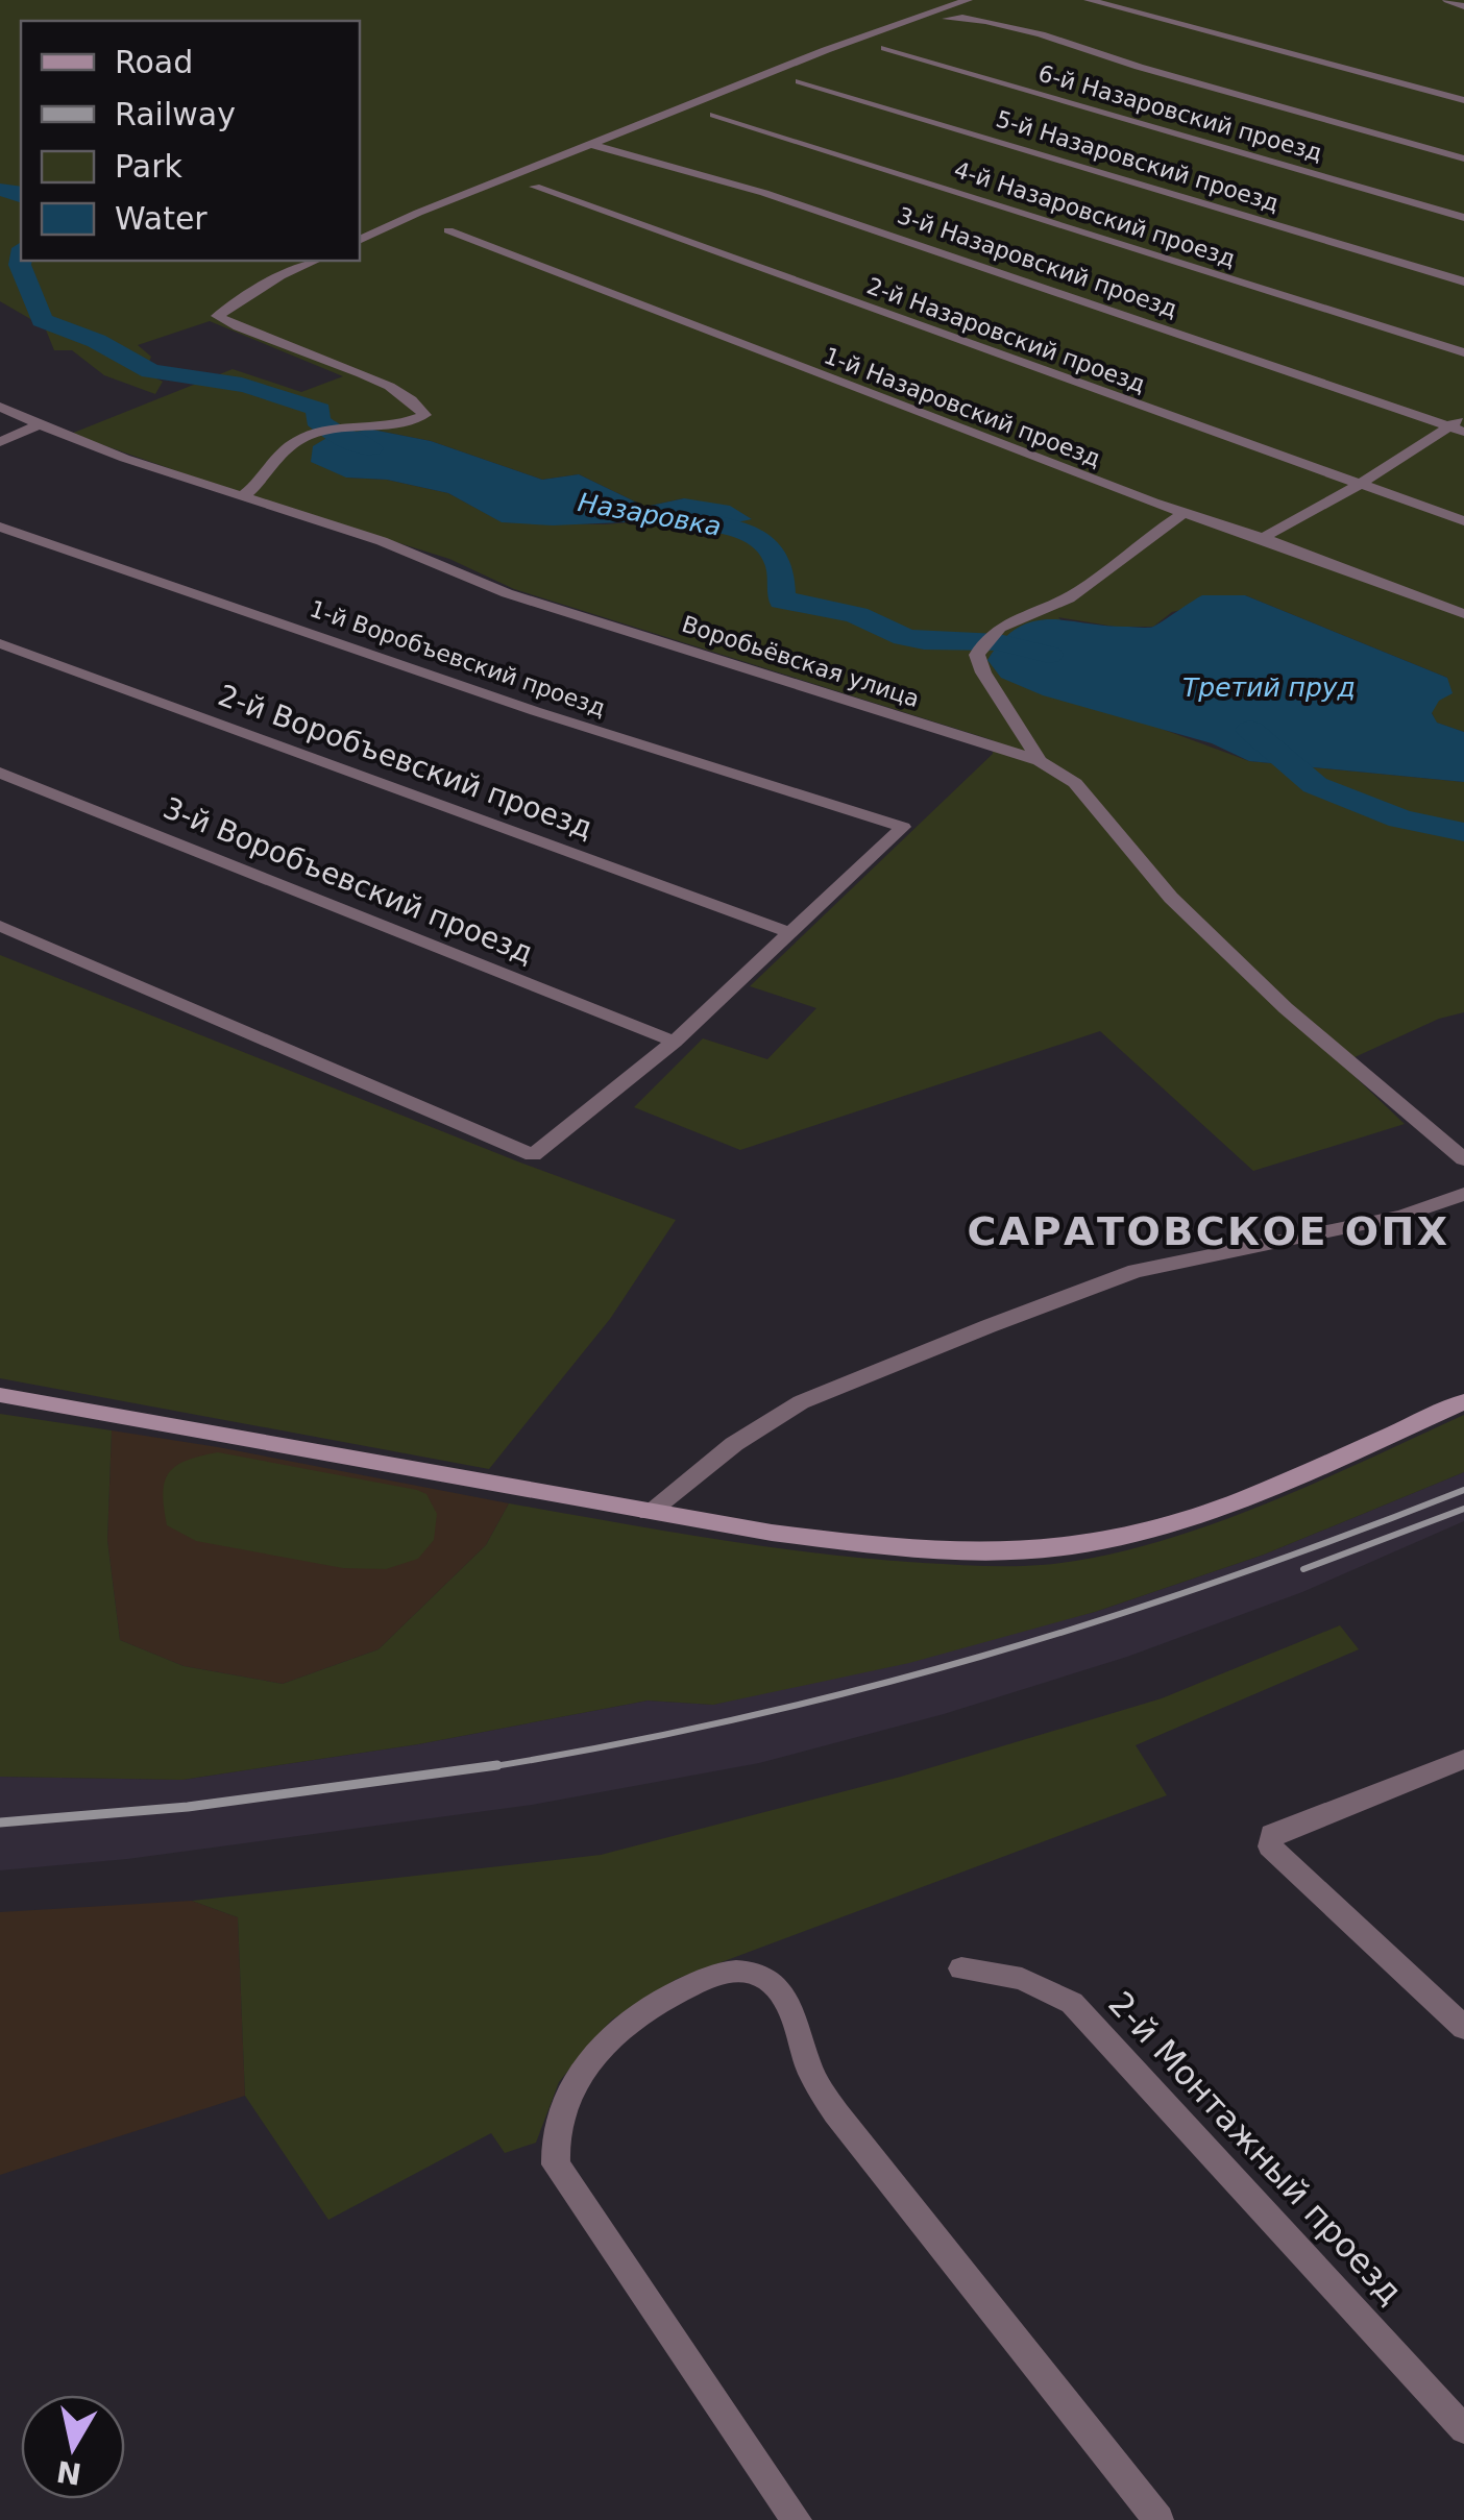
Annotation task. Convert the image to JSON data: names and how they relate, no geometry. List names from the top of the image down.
{
  "streets": {
    "street": [
      "6-й Назаровский проезд",
      "5-й Назаровский проезд",
      "4-й Назаровский проезд",
      "3-й Назаровский проезд",
      "2-й Назаровский проезд",
      "1-й Назаровский проезд",
      "1-й Воробъевский проезд",
      "Воробьёвская улица",
      "2-й Воробъевский проезд",
      "3-й Воробъевский проезд",
      "2-й Монтажный проезд"
    ]
  },
  "crossings": [
    ["1-й Воробъевский проезд", "2-й Воробъевский проезд"]
  ],
  "districts": ["САРАТОВСКОЕ ОПХ"],
  "water": ["Назаровка", "Третий пруд"],
  "legend": [
    "Road",
    "Railway",
    "Park",
    "Water"
  ],
  "north": "bottom"
}
